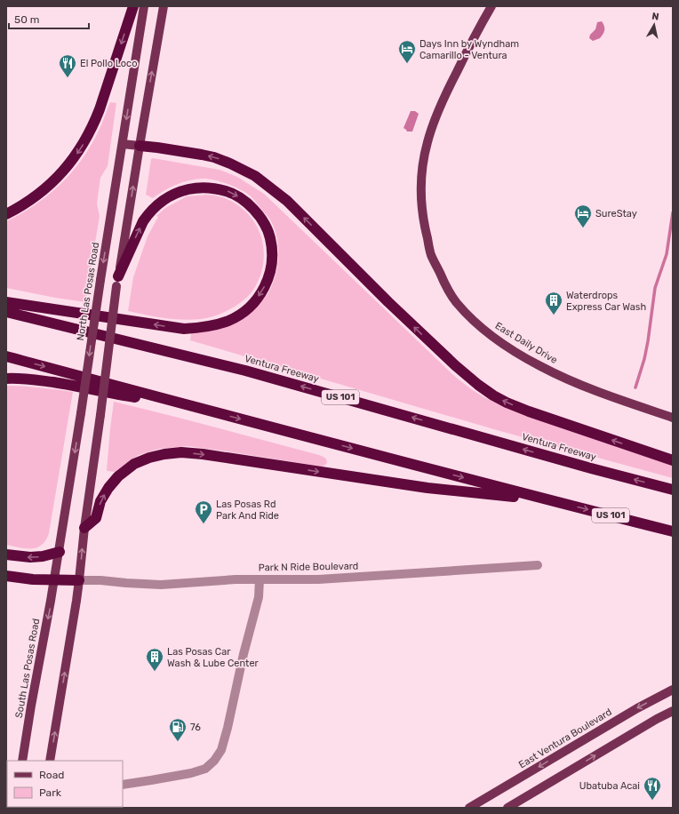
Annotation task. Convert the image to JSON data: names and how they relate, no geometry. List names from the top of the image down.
{
  "streets": {
    "highway": ["Ventura Freeway", "US 101"],
    "main road": [
      "North Las Posas Road",
      "East Daily Drive",
      "South Las Posas Road",
      "East Ventura Boulevard"
    ],
    "street": ["Park N Ride Boulevard"]
  },
  "crossings": [
    ["North Las Posas Road", "South Las Posas Road"]
  ],
  "places": {
    "hotel": ["Days Inn by Wyndham Camarillo - Ventura", "SureStay"],
    "restaurant": ["El Pollo Loco", "Ubatuba Acai"],
    "building": ["Waterdrops Express Car Wash", "Las Posas Car Wash & Lube Center"],
    "parking": ["Las Posas Rd Park And Ride"],
    "fuel station": ["76"]
  },
  "legend": ["Road", "Park"],
  "scale_bar": "50 m",
  "north": "top"
}
